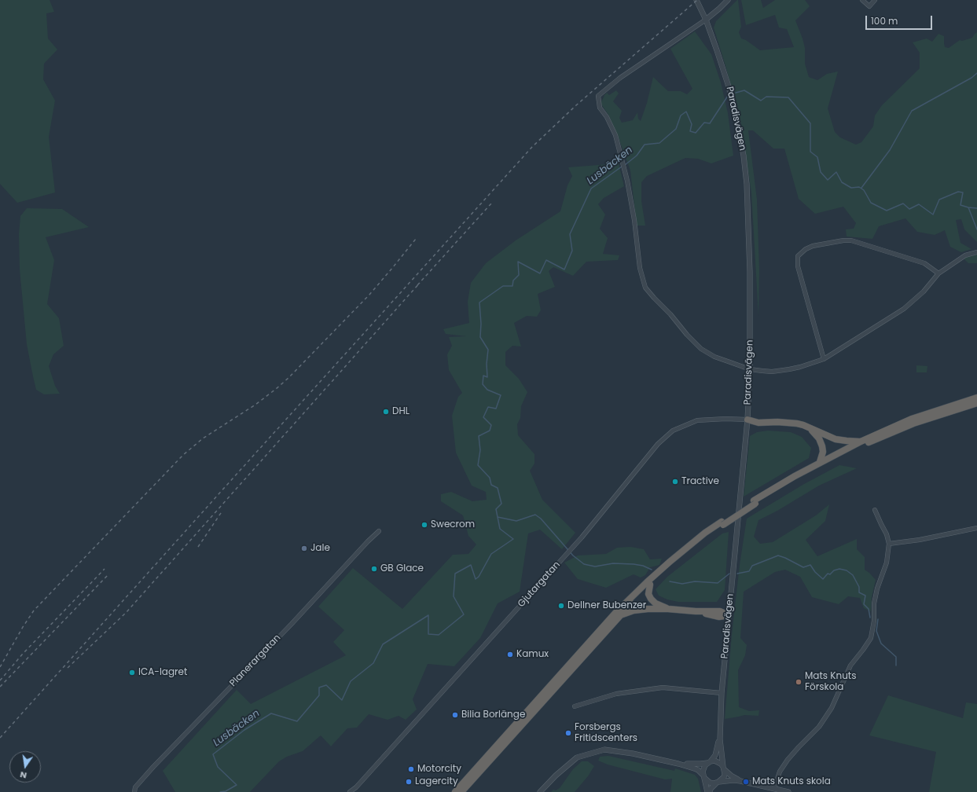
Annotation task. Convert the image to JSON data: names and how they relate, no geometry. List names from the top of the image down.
{
  "streets": {
    "street": ["Paradisvägen", "Gjutargatan", "Planerargatan"]
  },
  "crossings": [
    ["Paradisvägen", "Gjutargatan"]
  ],
  "water": ["Lusbäcken"],
  "places": [
    "DHL",
    "Tractive",
    "Swecrom",
    "Jale",
    "GB Glace",
    "Dellner Bubenzer",
    "Kamux",
    "ICA-lagret",
    "Mats Knuts Förskola",
    "Bilia Borlänge",
    "Forsbergs Fritidscenters",
    "Motorcity",
    "Lagercity",
    "Mats Knuts skola"
  ],
  "scale_bar": "100 m",
  "north": "bottom"
}
